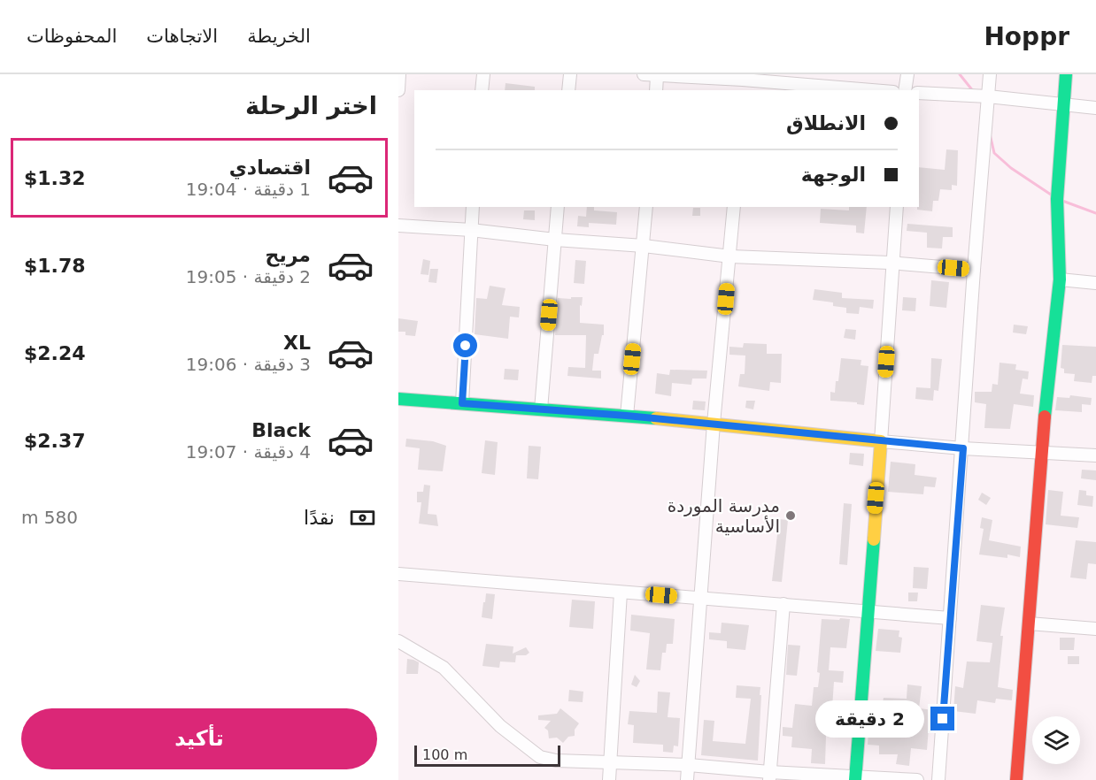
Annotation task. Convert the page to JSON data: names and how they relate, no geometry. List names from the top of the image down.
{
  "places": ["مدرسة الموردة الأساسية"],
  "scale_bar": "100 m",
  "page": {
    "header": "Hoppr",
    "nav": ["الخريطة", "الاتجاهات", "المحفوظات"],
    "heading": "اختر الرحلة",
    "banner": ["الانطلاق", "الوجهة"],
    "list": [
      {
        "name": "اقتصادي",
        "note": "1 دقيقة · 19:04",
        "value": "$1.32"
      },
      {
        "name": "مريح",
        "note": "2 دقيقة · 19:05",
        "value": "$1.78"
      },
      {
        "name": "XL",
        "note": "3 دقيقة · 19:06",
        "value": "$2.24"
      },
      {
        "name": "Black",
        "note": "4 دقيقة · 19:07",
        "value": "$2.37"
      }
    ],
    "pay": ["نقدًا", "580 m"],
    "buttons": "تأكيد",
    "bubble": "2 دقيقة",
    "scale": "100 m"
  }
}
